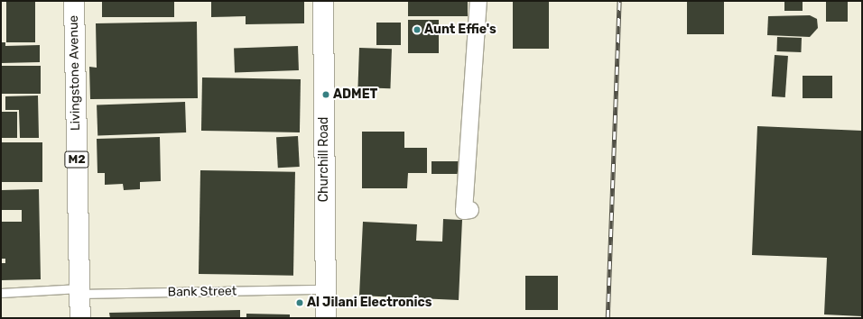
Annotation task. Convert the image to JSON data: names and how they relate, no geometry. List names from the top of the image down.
{
  "streets": {
    "highway": ["Livingstone Avenue", "M2", "Churchill Road"],
    "lane": ["Bank Street"]
  },
  "crossings": [
    ["Livingstone Avenue", "Bank Street"],
    ["Churchill Road", "Bank Street"]
  ],
  "places": ["Aunt Effie's", "ADMET", "Al Jilani Electronics"]
}
